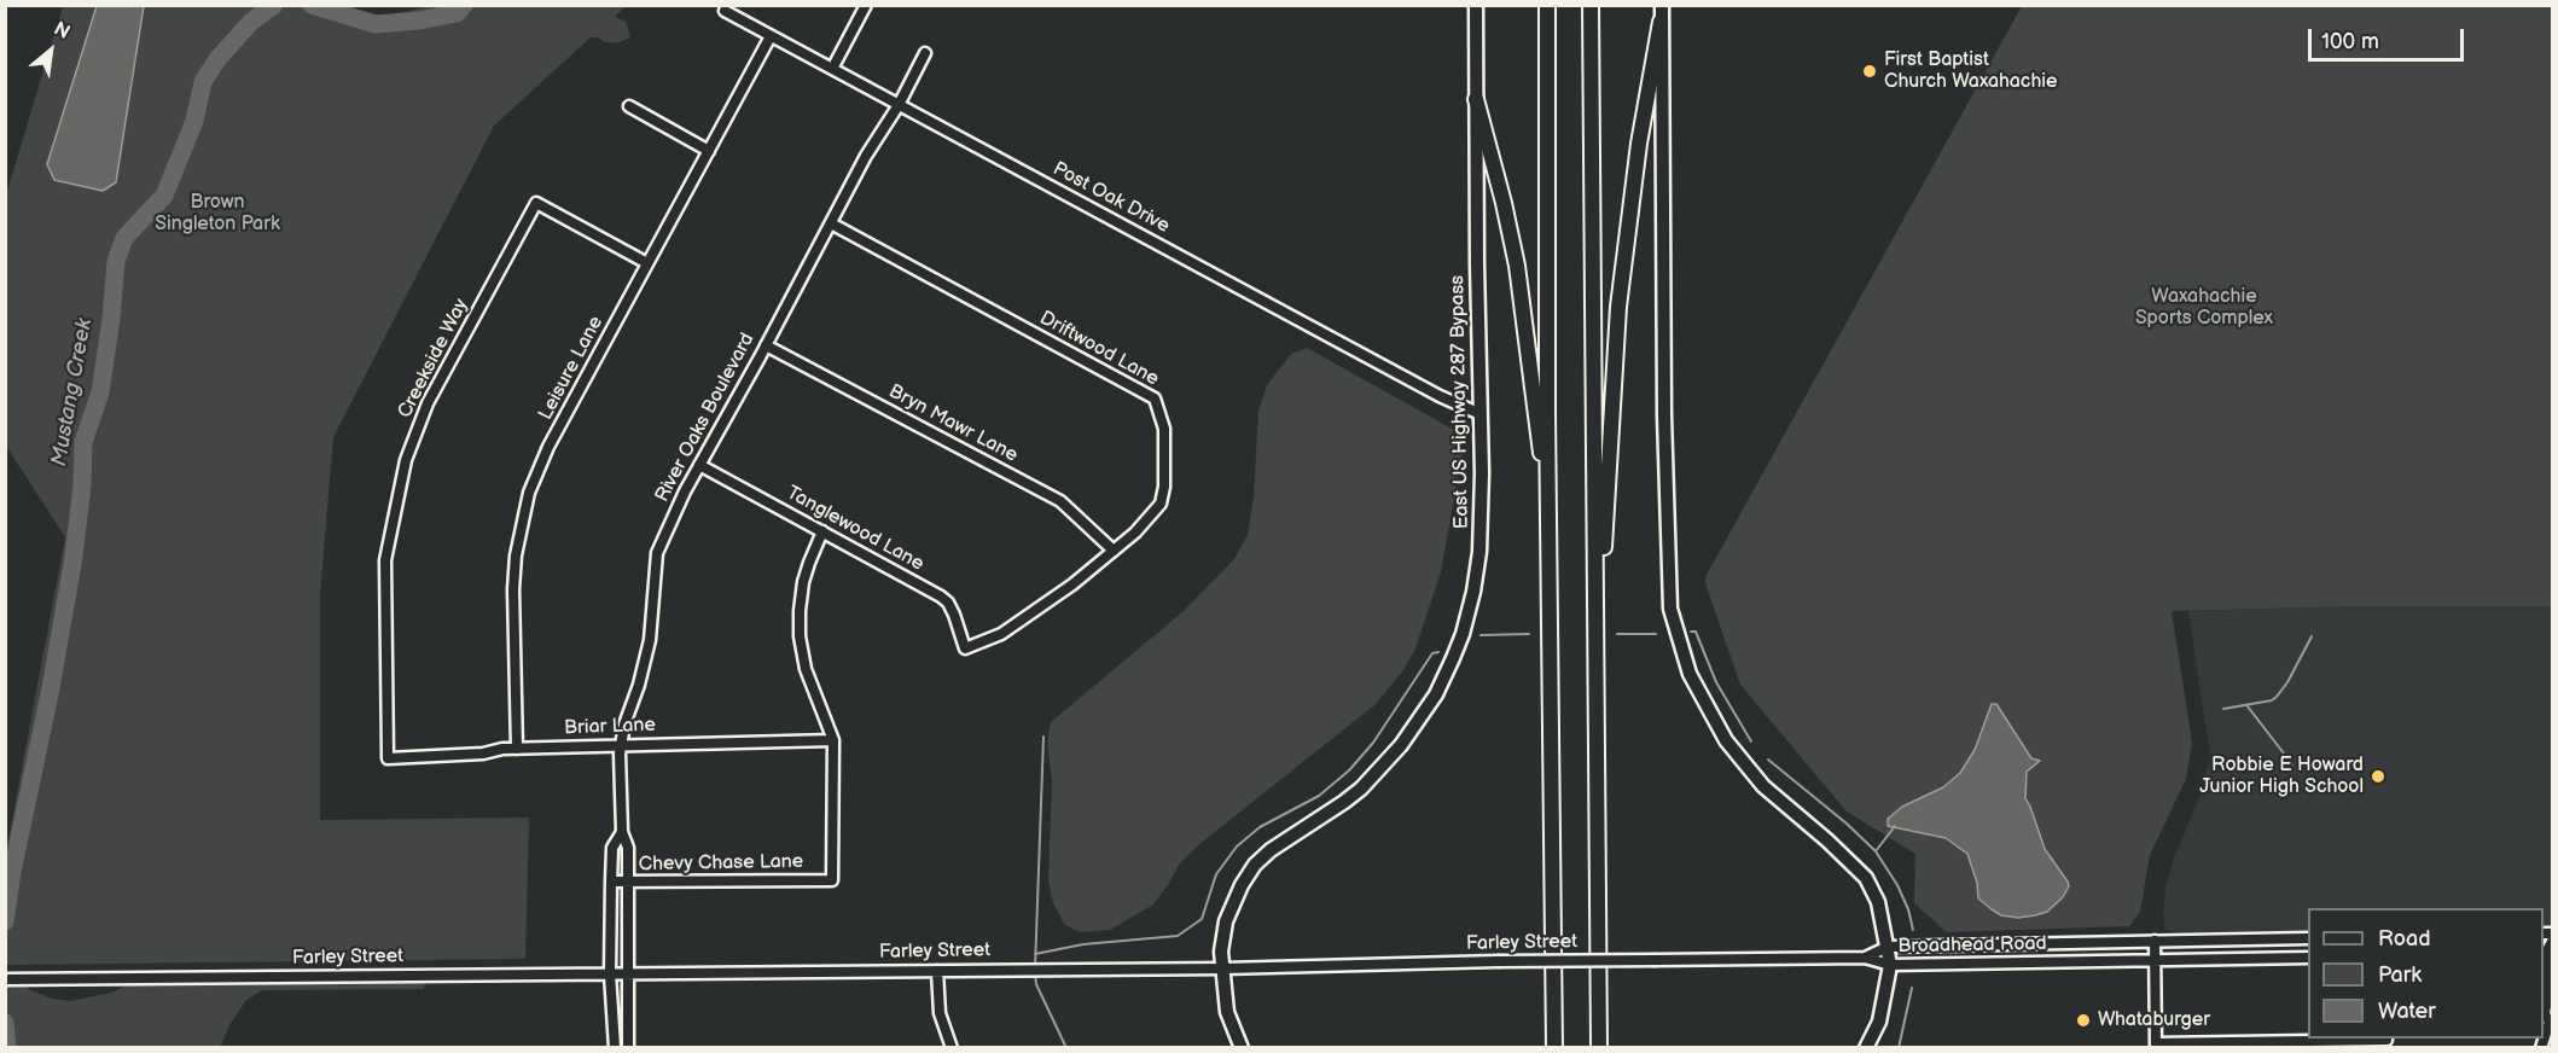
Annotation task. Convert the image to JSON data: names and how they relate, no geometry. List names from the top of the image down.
{
  "streets": {
    "main road": ["East US Highway 287 Bypass"],
    "street": [
      "Post Oak Drive",
      "Driftwood Lane",
      "Creekside Way",
      "Leisure Lane",
      "River Oaks Boulevard",
      "Bryn Mawr Lane",
      "Tanglewood Lane",
      "Briar Lane",
      "Chevy Chase Lane",
      "Farley Street",
      "Broadhead Road"
    ]
  },
  "crossings": [
    ["Post Oak Drive", "Leisure Lane"],
    ["Post Oak Drive", "East US Highway 287 Bypass"],
    ["Post Oak Drive", "River Oaks Boulevard"],
    ["Driftwood Lane", "River Oaks Boulevard"],
    ["Driftwood Lane", "Bryn Mawr Lane"],
    ["Driftwood Lane", "Tanglewood Lane"],
    ["Creekside Way", "Leisure Lane"],
    ["Creekside Way", "Briar Lane"],
    ["Leisure Lane", "Briar Lane"],
    ["East US Highway 287 Bypass", "Farley Street"],
    ["River Oaks Boulevard", "Bryn Mawr Lane"],
    ["River Oaks Boulevard", "Tanglewood Lane"],
    ["River Oaks Boulevard", "Briar Lane"],
    ["River Oaks Boulevard", "Chevy Chase Lane"],
    ["River Oaks Boulevard", "Farley Street"],
    ["Briar Lane", "Chevy Chase Lane"],
    ["Farley Street", "Broadhead Road"]
  ],
  "water": ["Mustang Creek"],
  "parks": ["Brown Singleton Park", "Waxahachie Sports Complex"],
  "places": ["First Baptist Church Waxahachie", "Robbie E Howard Junior High School", "Whataburger"],
  "legend": ["Road", "Park", "Water"],
  "scale_bar": "100 m",
  "north": "top right"
}
